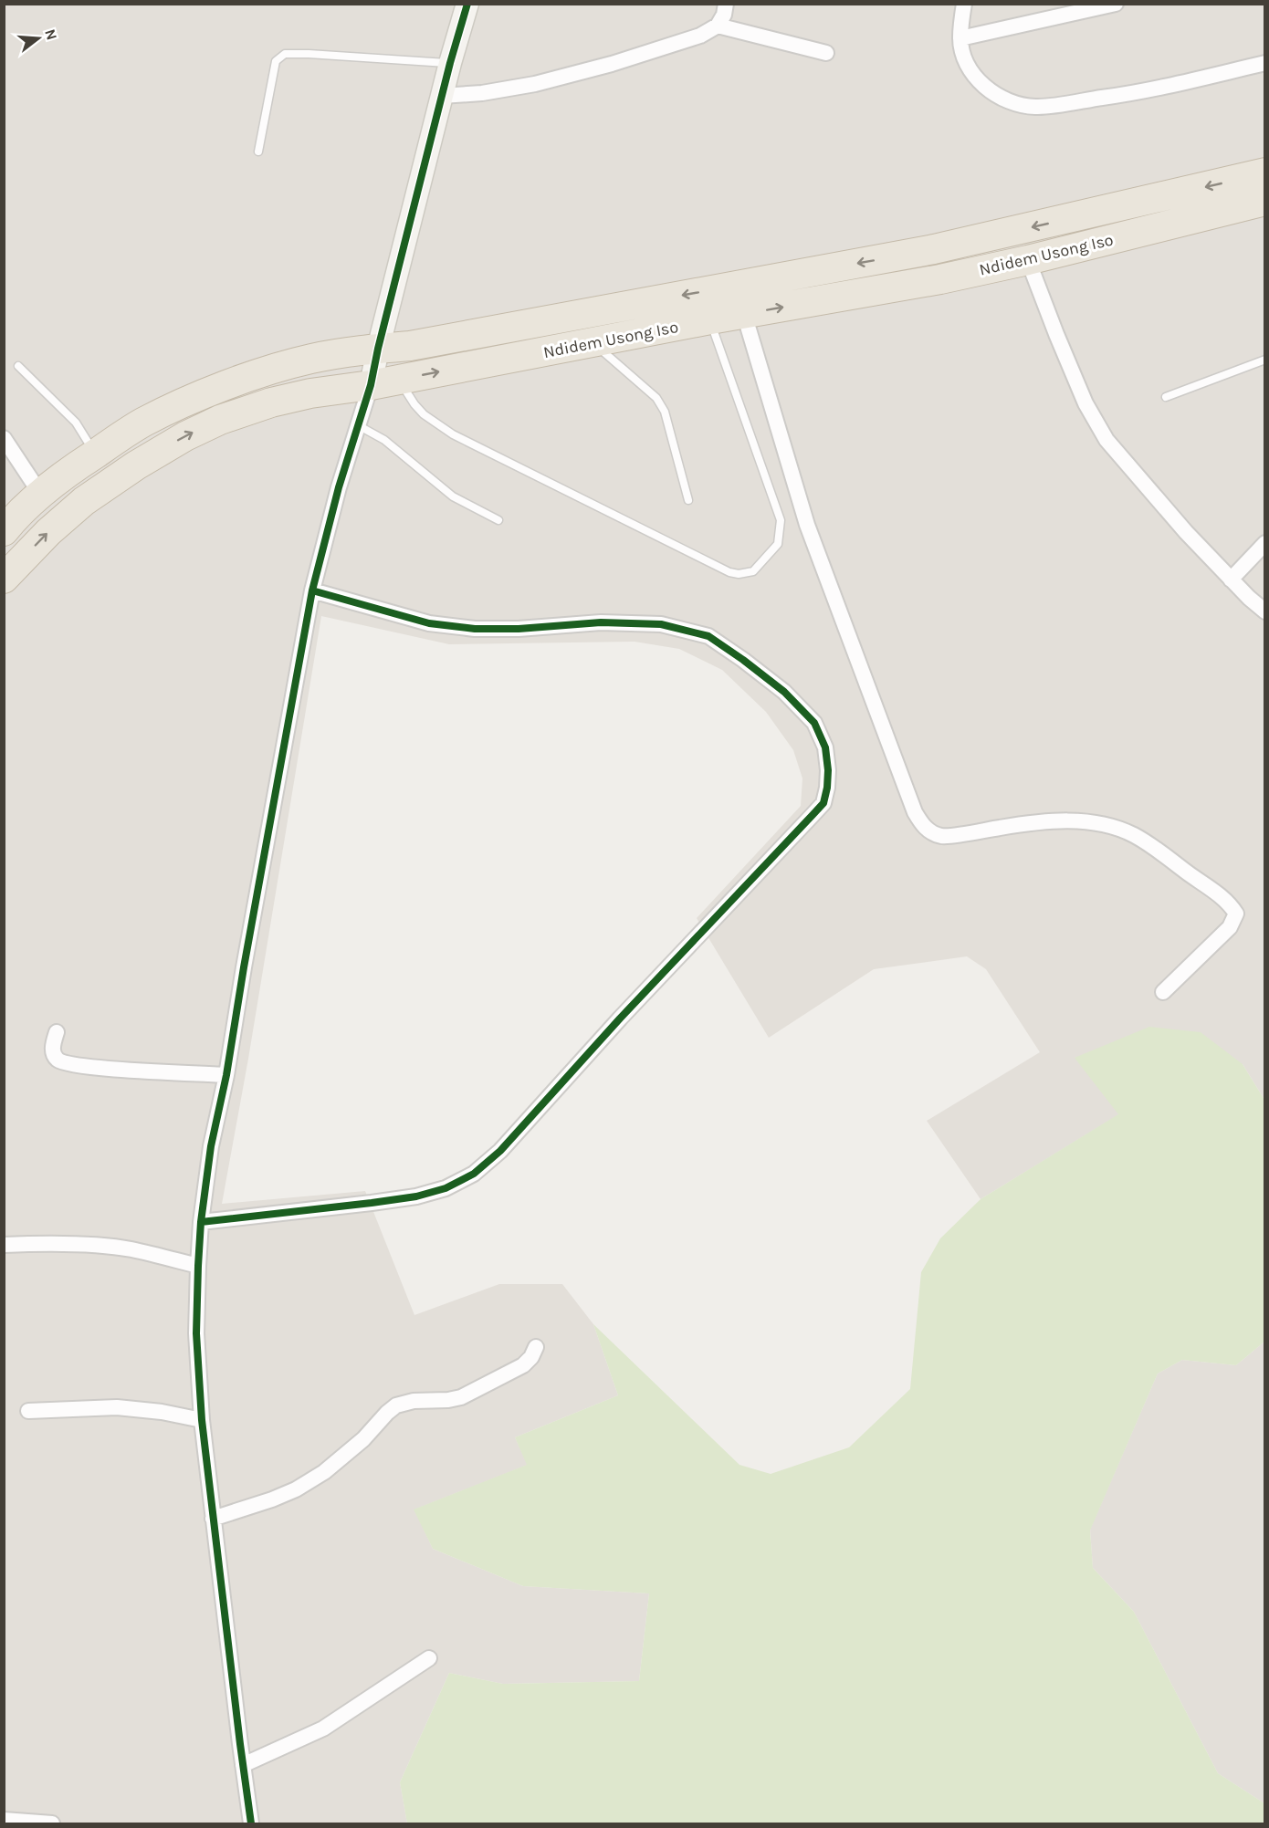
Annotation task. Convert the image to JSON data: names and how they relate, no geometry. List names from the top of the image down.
{
  "streets": {
    "highway": ["Ndidem Usong Iso"]
  },
  "north": "right"
}
